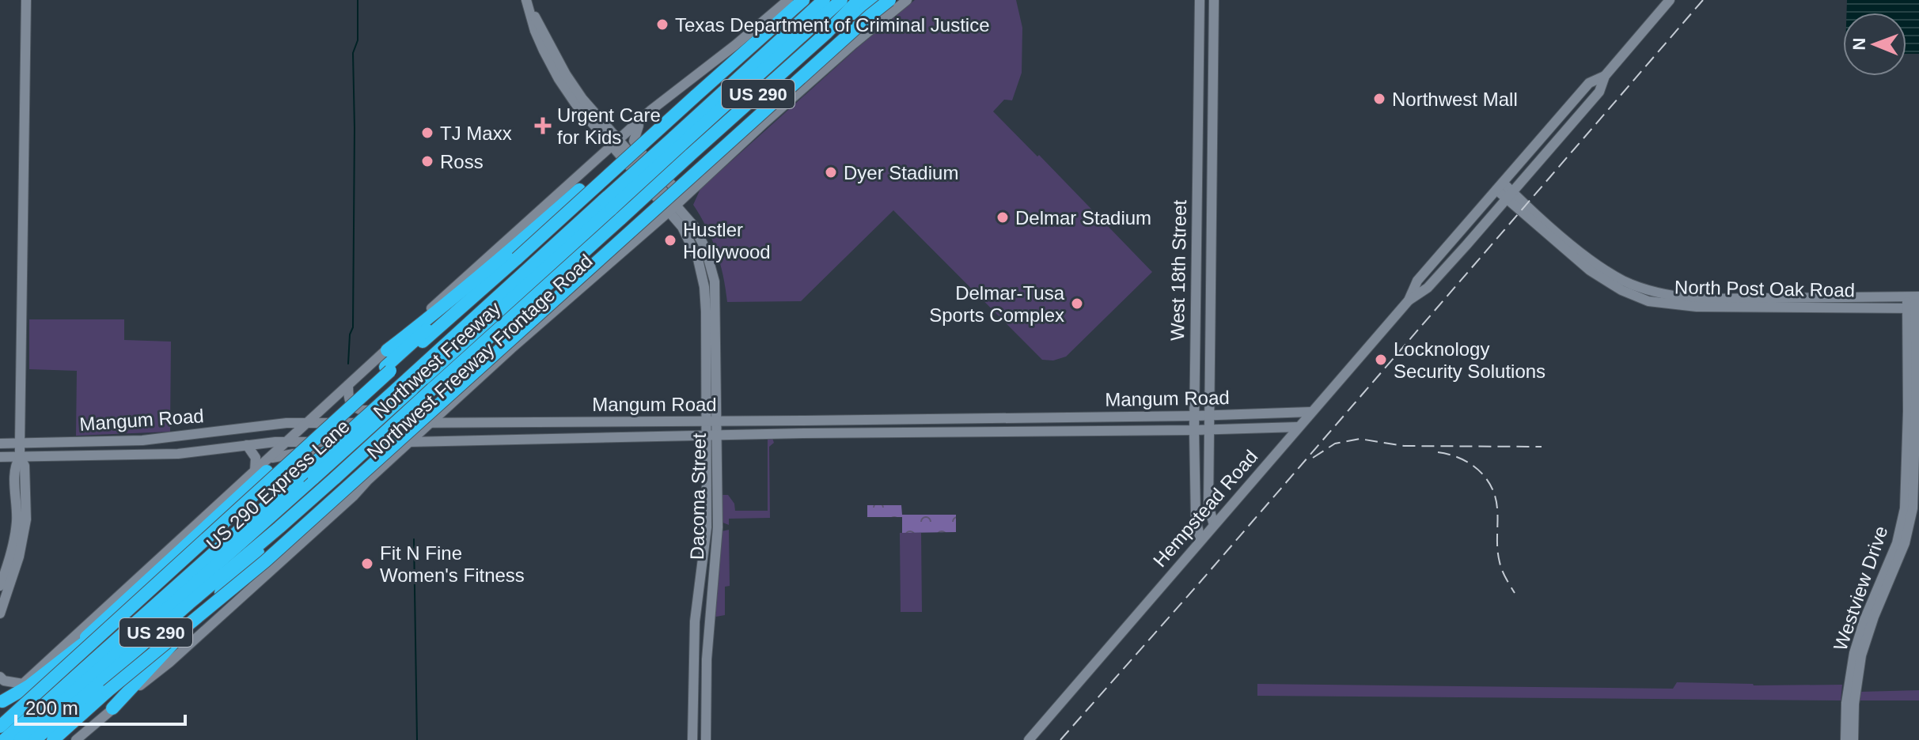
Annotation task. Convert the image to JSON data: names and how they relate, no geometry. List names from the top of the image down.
{
  "streets": {
    "highway": ["US 290", "Northwest Freeway", "US 290 Express Lane"],
    "main road": [
      "West 18th Street",
      "North Post Oak Road",
      "Northwest Freeway Frontage Road",
      "Mangum Road",
      "Dacoma Street",
      "Hempstead Road",
      "Westview Drive"
    ]
  },
  "crossings": [
    ["West 18th Street", "Mangum Road"],
    ["West 18th Street", "Hempstead Road"],
    ["North Post Oak Road", "Hempstead Road"],
    ["North Post Oak Road", "Westview Drive"],
    ["Northwest Freeway Frontage Road", "Mangum Road"],
    ["Northwest Freeway Frontage Road", "Dacoma Street"],
    ["Northwest Freeway", "US 290 Express Lane"],
    ["Mangum Road", "Dacoma Street"],
    ["Mangum Road", "Hempstead Road"]
  ],
  "places": {
    "other": [
      "Texas Department of Criminal Justice",
      "Northwest Mall",
      "TJ Maxx",
      "Ross",
      "Dyer Stadium",
      "Delmar Stadium",
      "Hustler Hollywood",
      "Delmar-Tusa Sports Complex",
      "Locknology Security Solutions",
      "Fit N Fine Women's Fitness"
    ],
    "health": ["Urgent Care for Kids"]
  },
  "scale_bar": "200 m",
  "north": "left"
}
